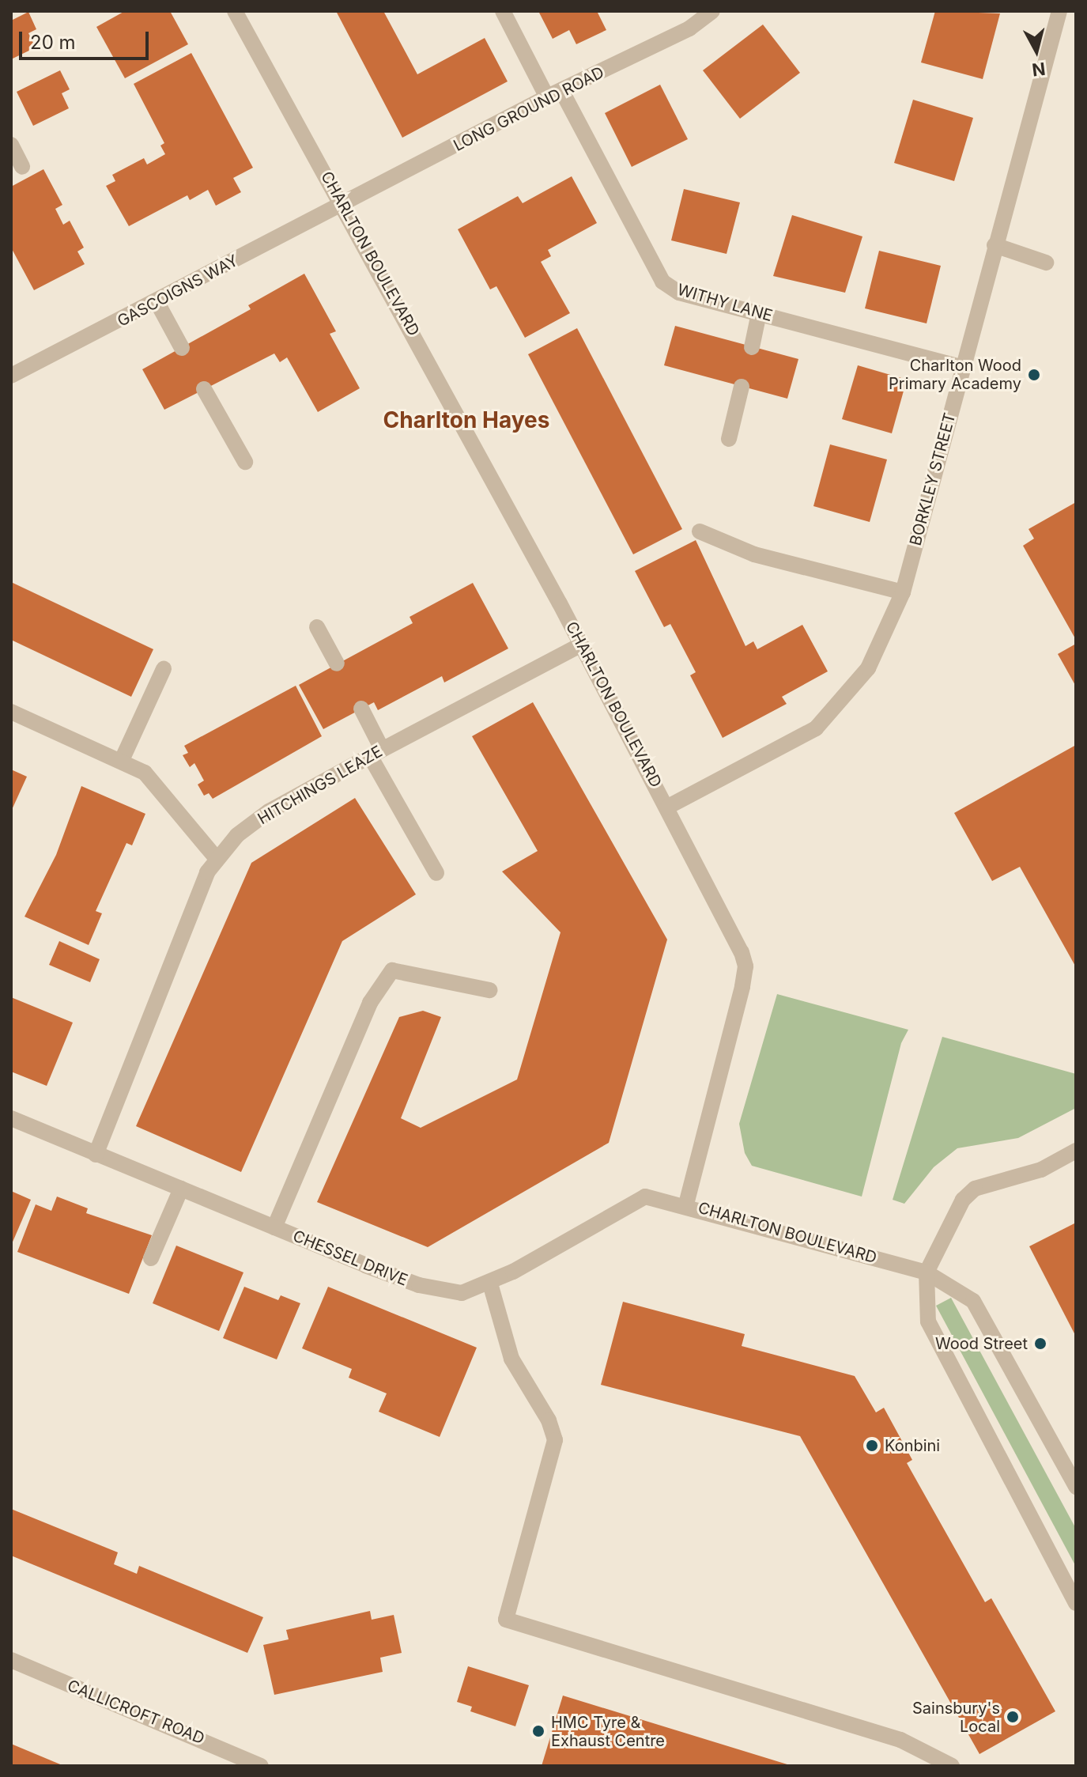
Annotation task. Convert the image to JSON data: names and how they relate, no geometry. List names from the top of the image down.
{
  "streets": {
    "street": [
      "LONG GROUND ROAD",
      "CHARLTON BOULEVARD",
      "GASCOIGNS WAY",
      "WITHY LANE",
      "BORKLEY STREET",
      "HITCHINGS LEAZE",
      "CHESSEL DRIVE",
      "CALLICROFT ROAD"
    ]
  },
  "crossings": [
    ["LONG GROUND ROAD", "CHARLTON BOULEVARD"],
    ["LONG GROUND ROAD", "GASCOIGNS WAY"],
    ["LONG GROUND ROAD", "WITHY LANE"],
    ["CHARLTON BOULEVARD", "GASCOIGNS WAY"],
    ["CHARLTON BOULEVARD", "BORKLEY STREET"],
    ["CHARLTON BOULEVARD", "HITCHINGS LEAZE"],
    ["CHARLTON BOULEVARD", "CHESSEL DRIVE"],
    ["WITHY LANE", "BORKLEY STREET"],
    ["HITCHINGS LEAZE", "CHESSEL DRIVE"]
  ],
  "districts": ["Charlton Hayes"],
  "places": [
    "Charlton Wood Primary Academy",
    "Wood Street",
    "Konbini",
    "Sainsbury's Local",
    "HMC Tyre & Exhaust Centre"
  ],
  "scale_bar": "20 m",
  "north": "bottom"
}
